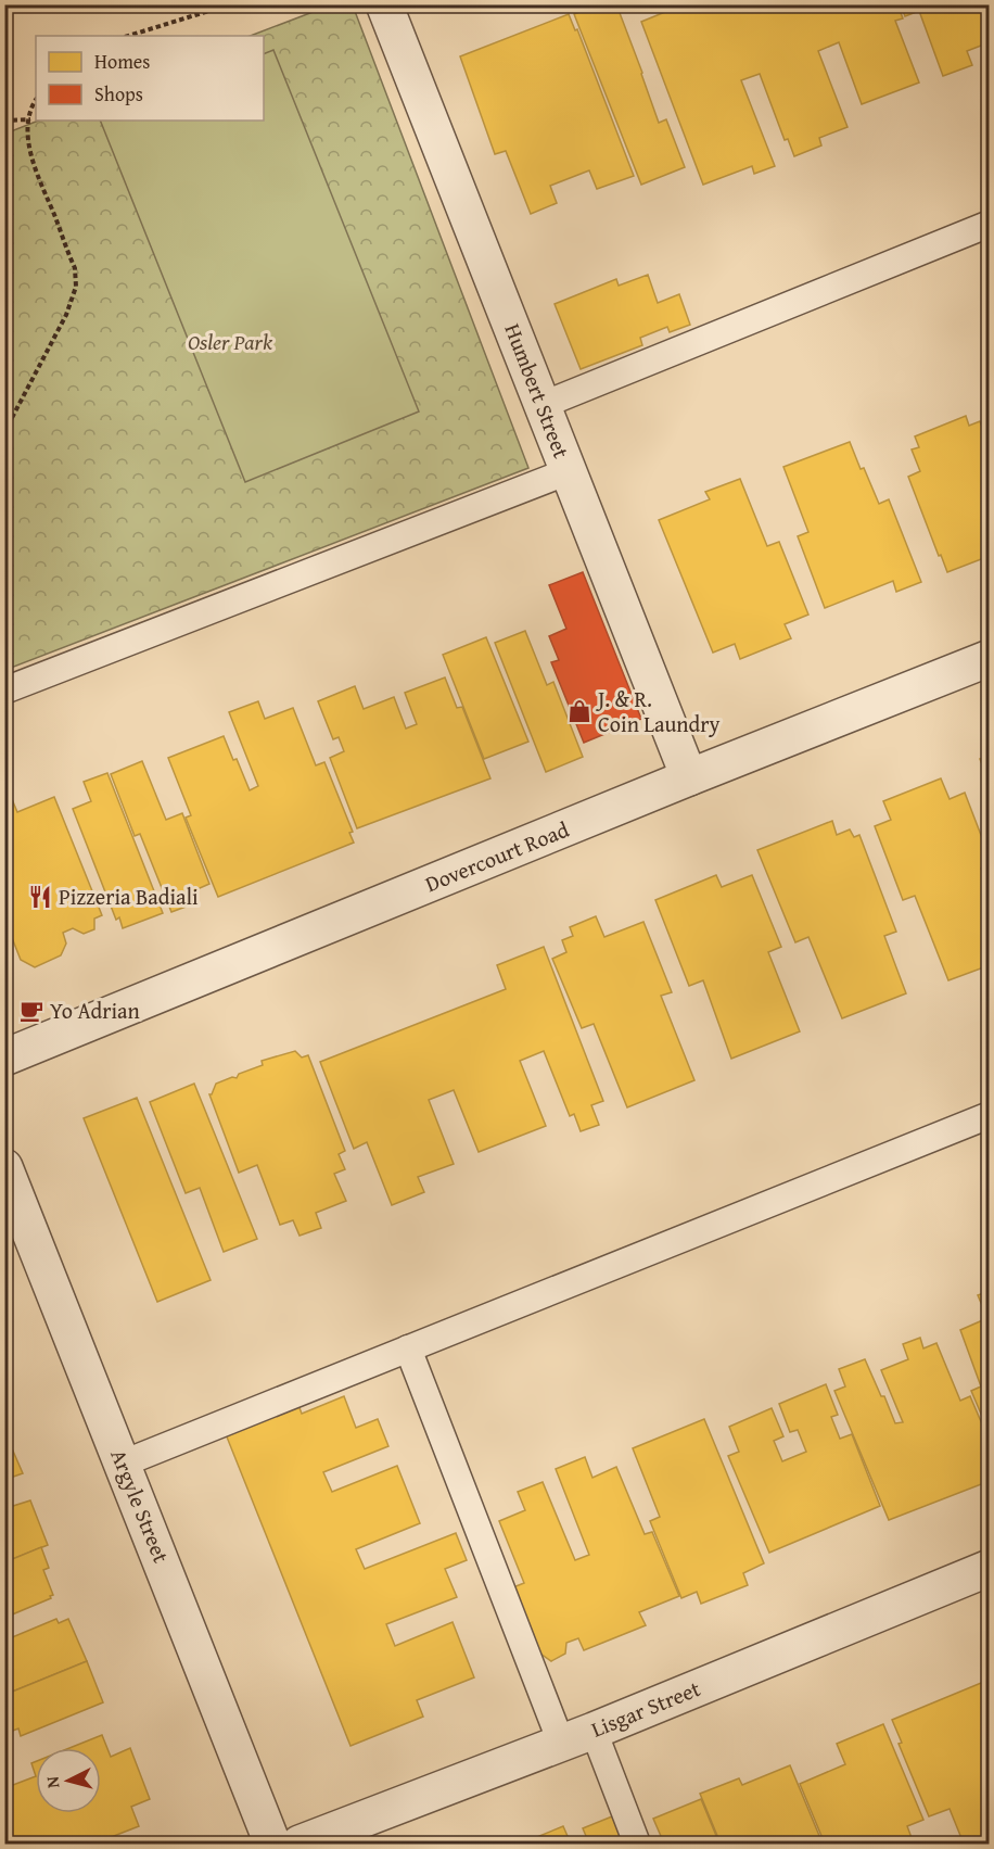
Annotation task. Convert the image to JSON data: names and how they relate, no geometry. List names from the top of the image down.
{
  "streets": {
    "street": [
      "Humbert Street",
      "Dovercourt Road",
      "Argyle Street",
      "Lisgar Street"
    ]
  },
  "crossings": [
    ["Humbert Street", "Dovercourt Road"]
  ],
  "parks": ["Osler Park"],
  "places": {
    "shop": ["J. & R. Coin Laundry"],
    "restaurant": ["Pizzeria Badiali"],
    "cafe": ["Yo Adrian"]
  },
  "legend": ["Homes", "Shops"],
  "north": "left"
}
